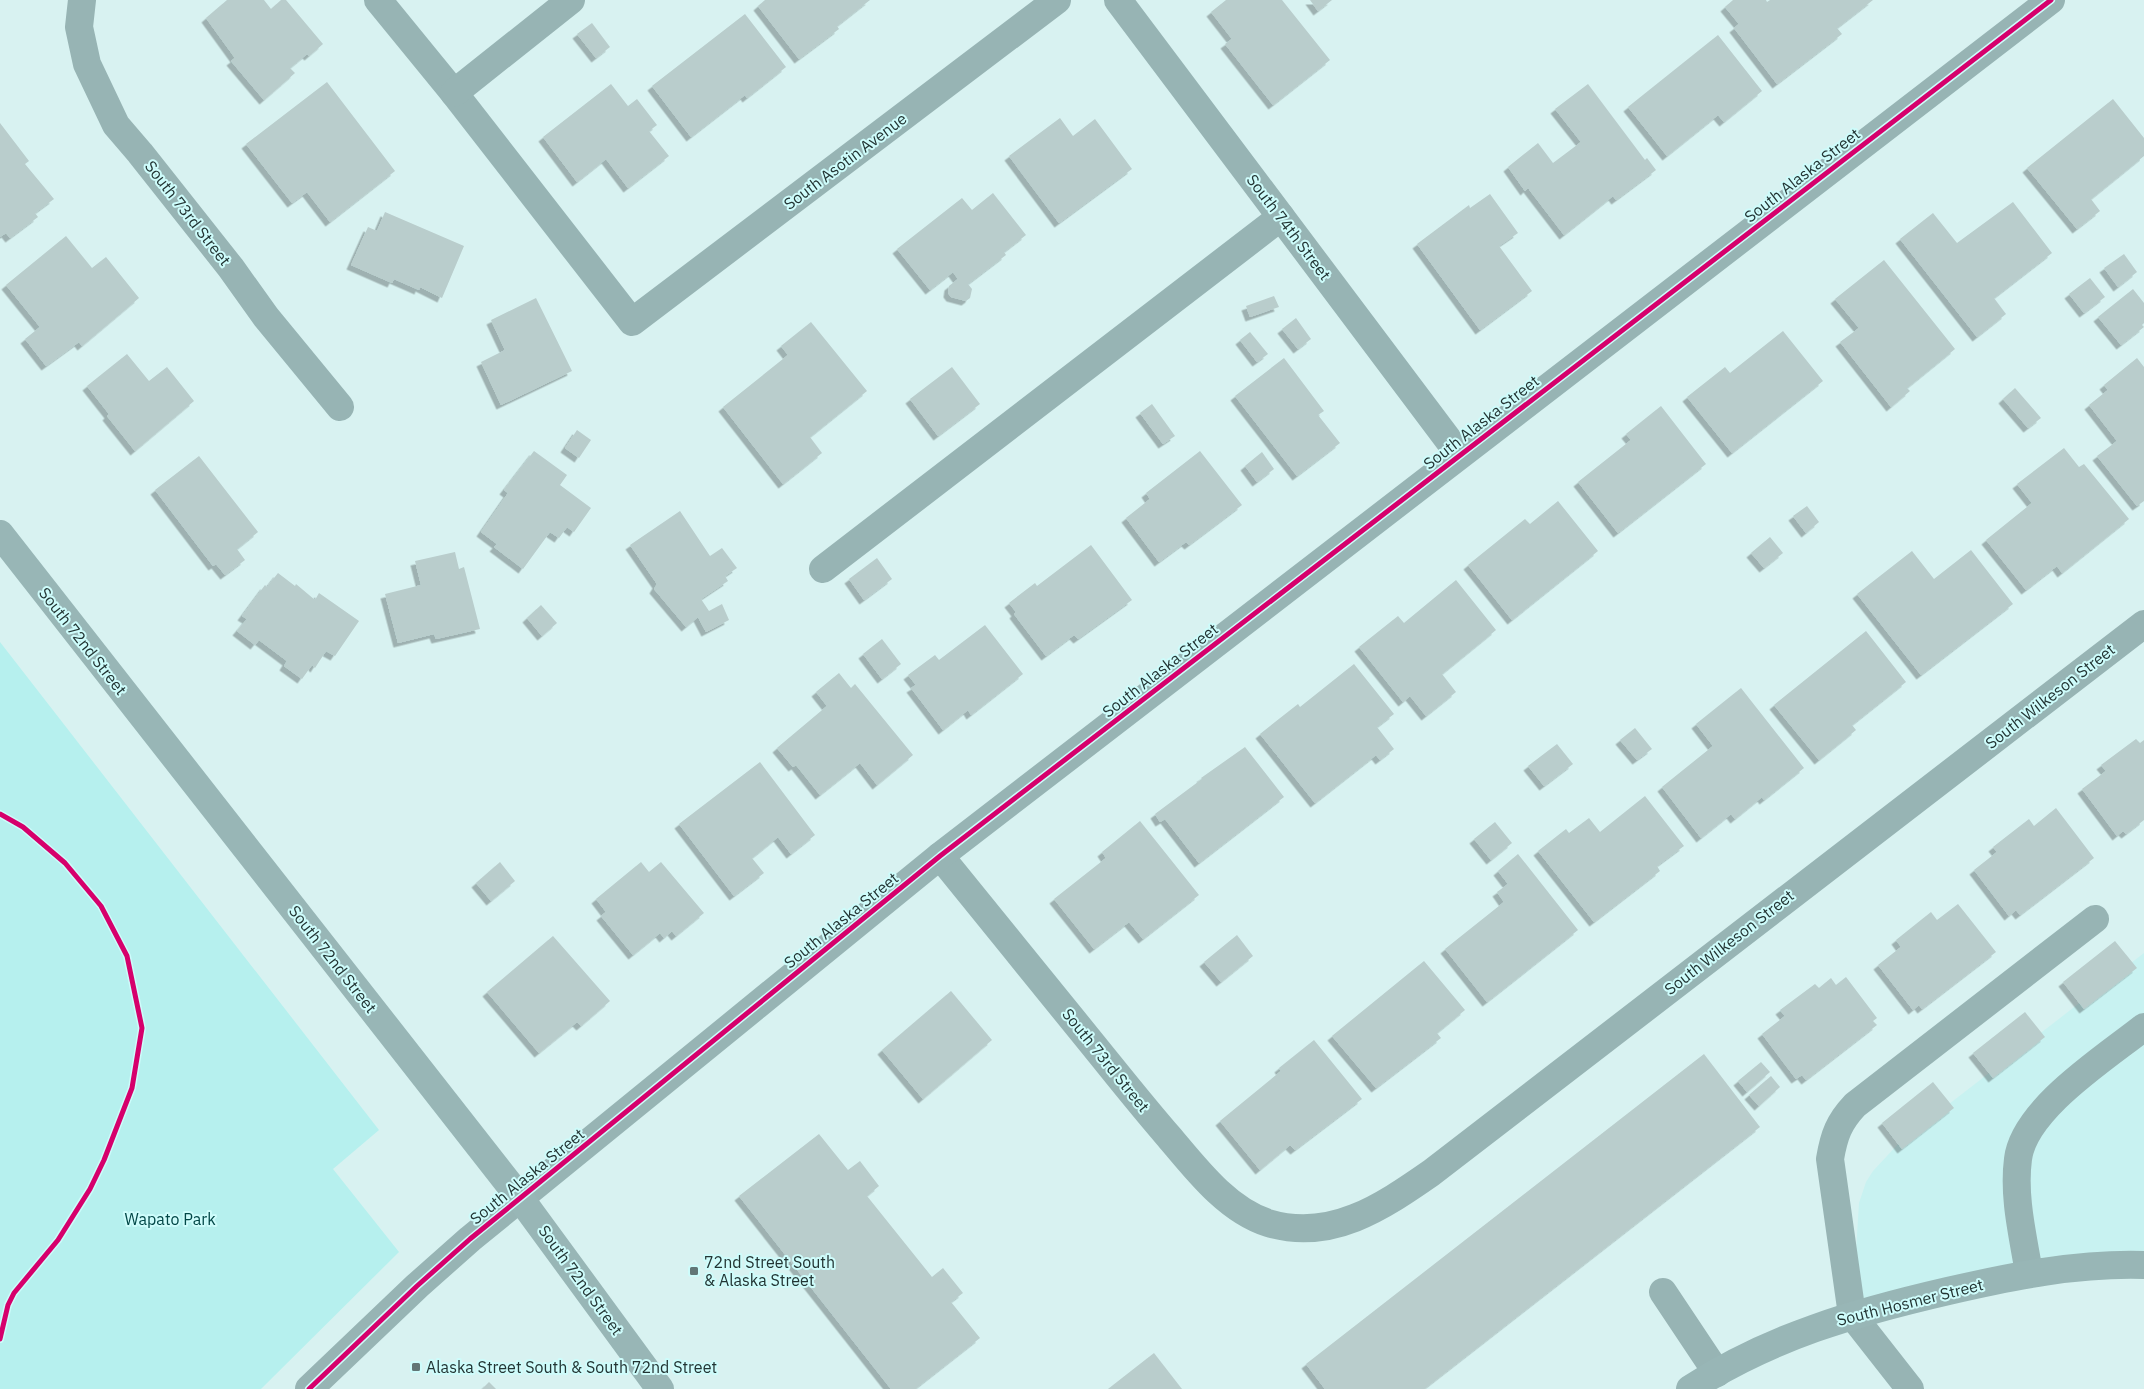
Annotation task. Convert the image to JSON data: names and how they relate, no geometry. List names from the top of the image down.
{
  "streets": {
    "main road": ["South 72nd Street", "South Hosmer Street"],
    "street": [
      "South Asotin Avenue",
      "South Alaska Street",
      "South 73rd Street",
      "South 74th Street",
      "South Wilkeson Street"
    ]
  },
  "crossings": [
    ["South Alaska Street", "South 73rd Street"],
    ["South Alaska Street", "South 74th Street"],
    ["South Alaska Street", "South 72nd Street"],
    ["South 73rd Street", "South Wilkeson Street"]
  ],
  "parks": ["Wapato Park"],
  "places": {
    "transit": ["72nd Street South & Alaska Street", "Alaska Street South & South 72nd Street"]
  }
}
